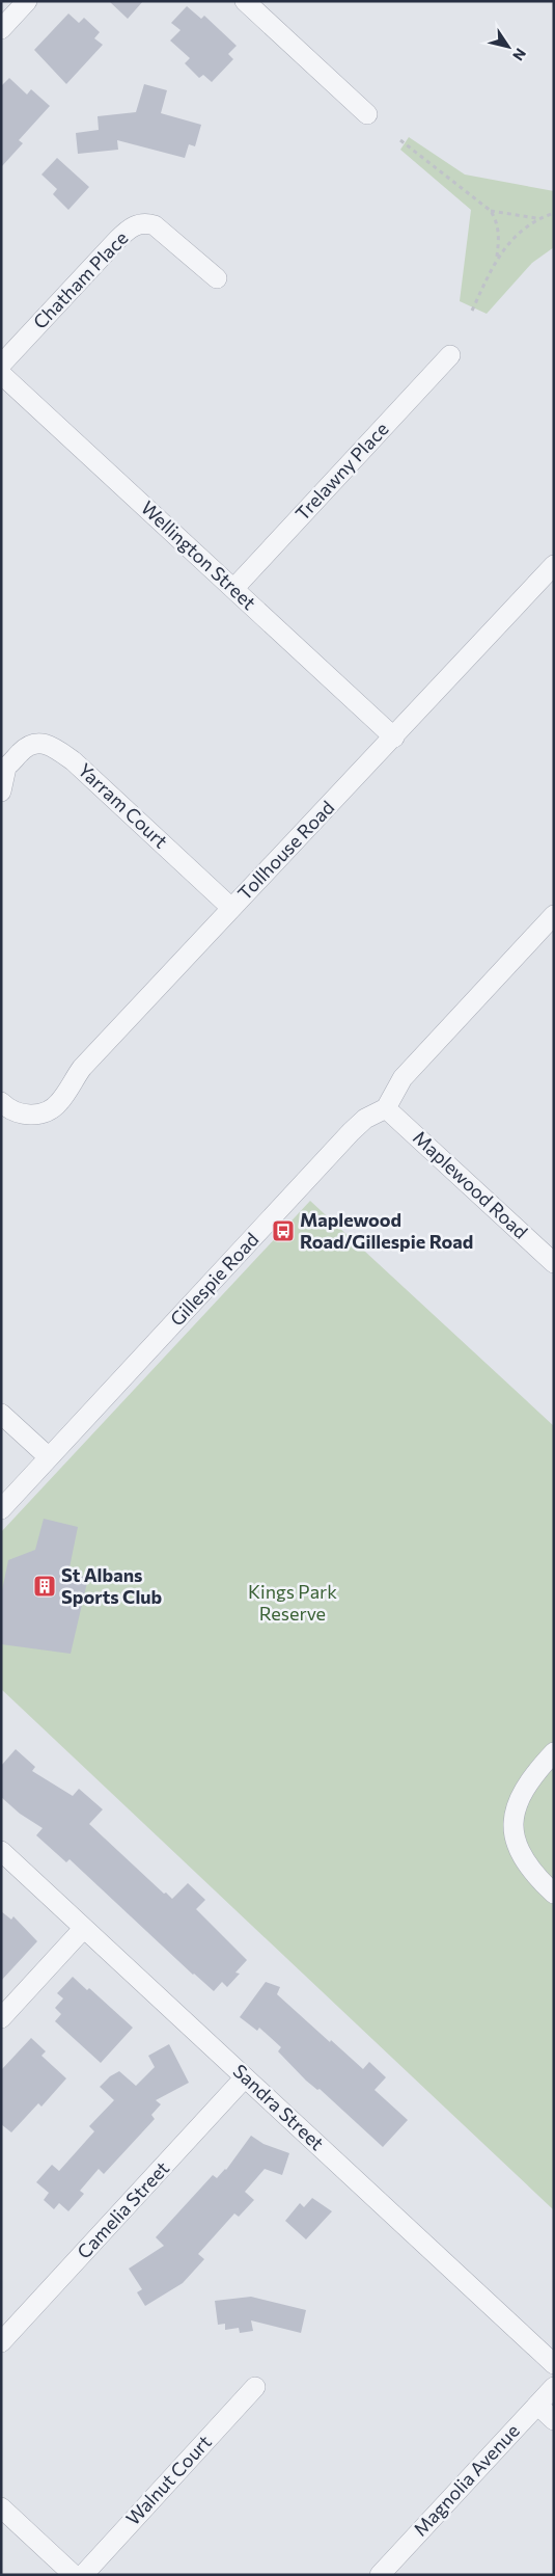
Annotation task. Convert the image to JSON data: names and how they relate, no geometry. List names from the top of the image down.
{
  "streets": {
    "street": [
      "Chatham Place",
      "Trelawny Place",
      "Wellington Street",
      "Yarram Court",
      "Tollhouse Road",
      "Maplewood Road",
      "Gillespie Road",
      "Sandra Street",
      "Camelia Street",
      "Walnut Court",
      "Magnolia Avenue"
    ]
  },
  "crossings": [
    ["Trelawny Place", "Wellington Street"],
    ["Wellington Street", "Tollhouse Road"],
    ["Yarram Court", "Tollhouse Road"],
    ["Maplewood Road", "Gillespie Road"],
    ["Sandra Street", "Camelia Street"]
  ],
  "parks": ["Kings Park Reserve"],
  "places": {
    "bus stop": ["Maplewood Road/Gillespie Road"],
    "building": ["St Albans Sports Club"]
  },
  "north": "bottom right"
}
